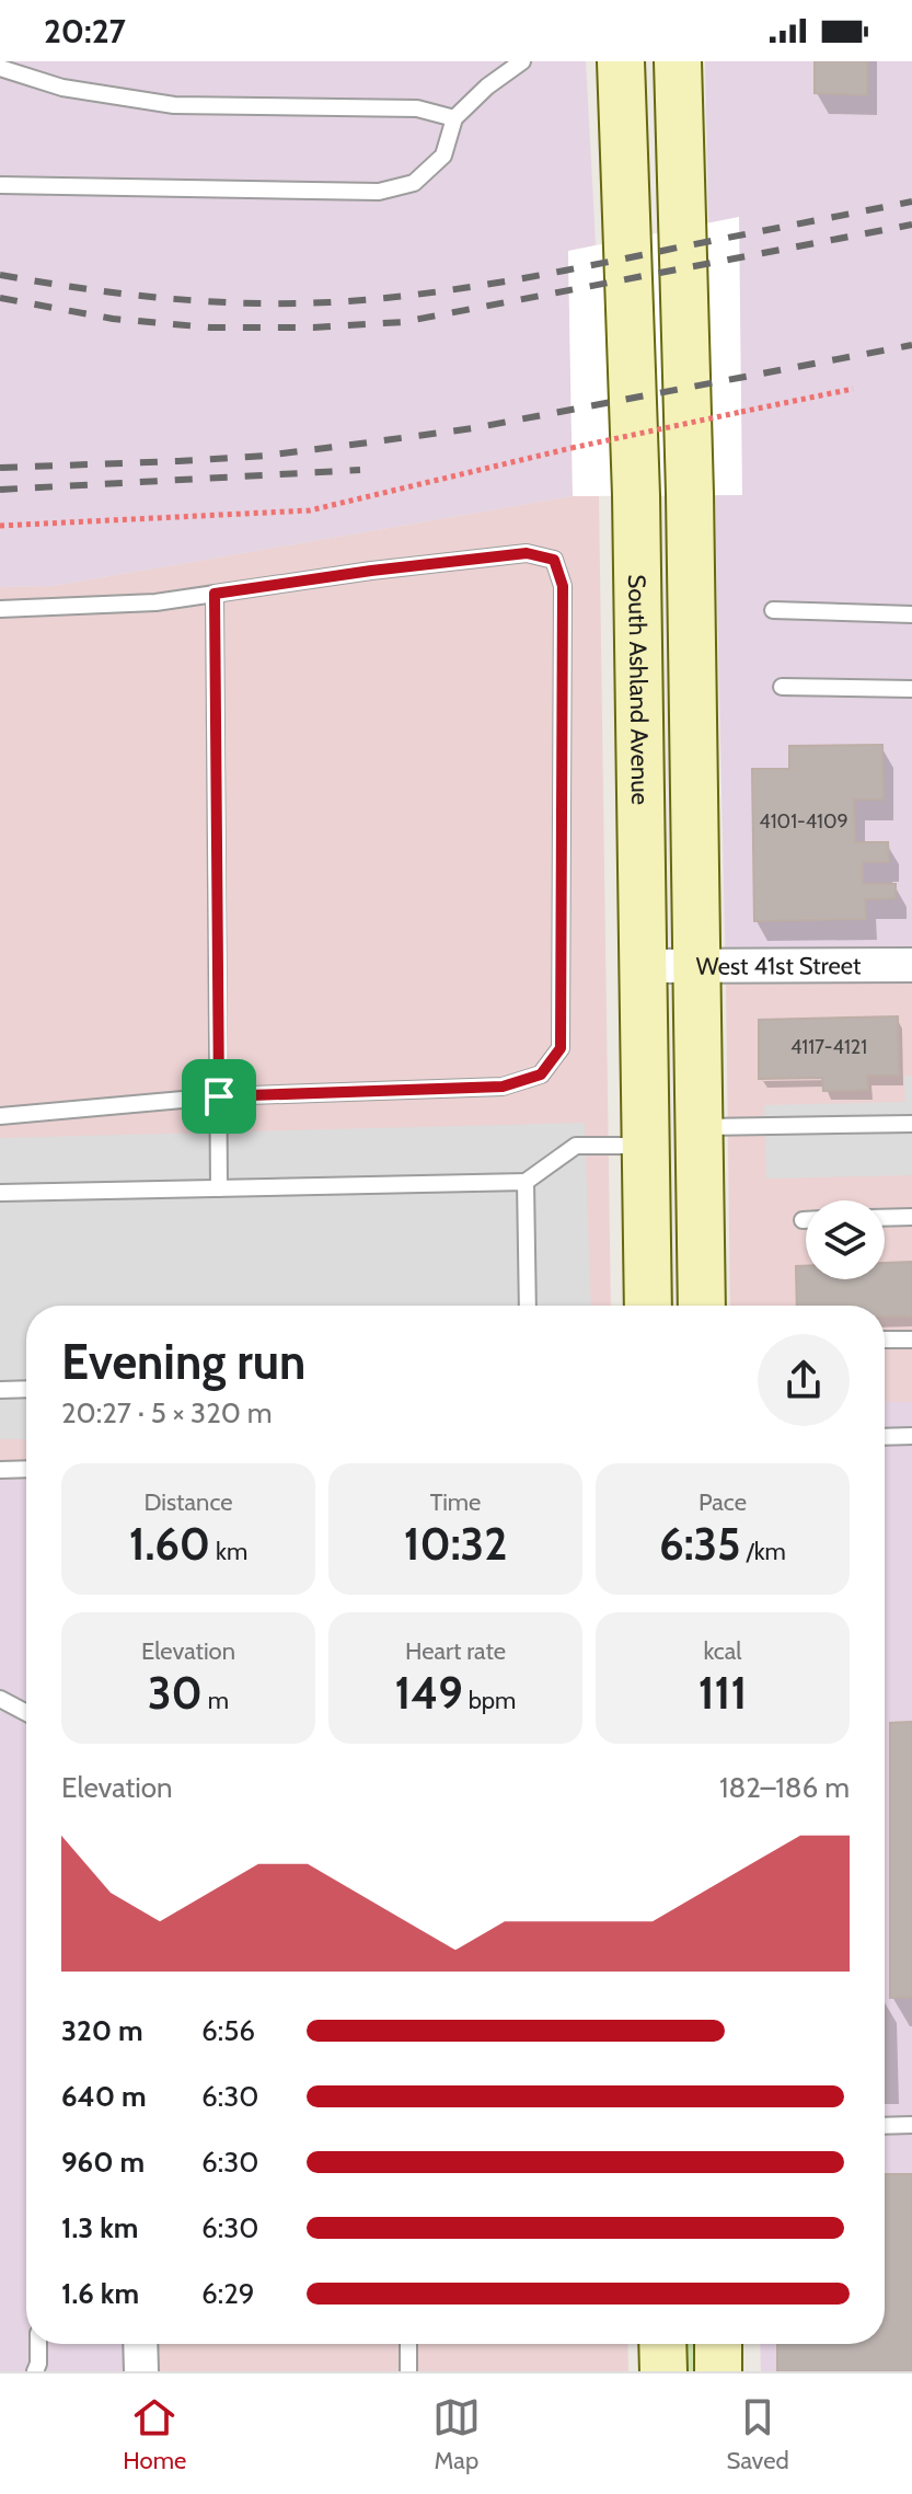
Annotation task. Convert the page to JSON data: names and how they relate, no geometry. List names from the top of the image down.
{
  "streets": {
    "main road": ["South Ashland Avenue"],
    "street": ["West 41st Street"]
  },
  "crossings": [
    ["South Ashland Avenue", "West 41st Street"]
  ],
  "house_numbers": ["4101-4109", "4117-4121"],
  "page": {
    "status": "20:27",
    "heading": ["Evening run", "20:27 · 5 × 320 m"],
    "stats": [
      ["Distance", "1.60 km"],
      ["Time", "10:32"],
      ["Pace", "6:35 /km"],
      ["Elevation", "30 m"],
      ["Heart rate", "149 bpm"],
      ["kcal", "111"]
    ],
    "chart": ["Elevation", "182–186 m"],
    "list": [
      {
        "name": "320 m",
        "note": "6:56"
      },
      {
        "name": "640 m",
        "note": "6:30"
      },
      {
        "name": "960 m",
        "note": "6:30"
      },
      {
        "name": "1.3 km",
        "note": "6:30"
      },
      {
        "name": "1.6 km",
        "note": "6:29"
      }
    ],
    "tabs": ["Home", "Map", "Saved"]
  }
}
